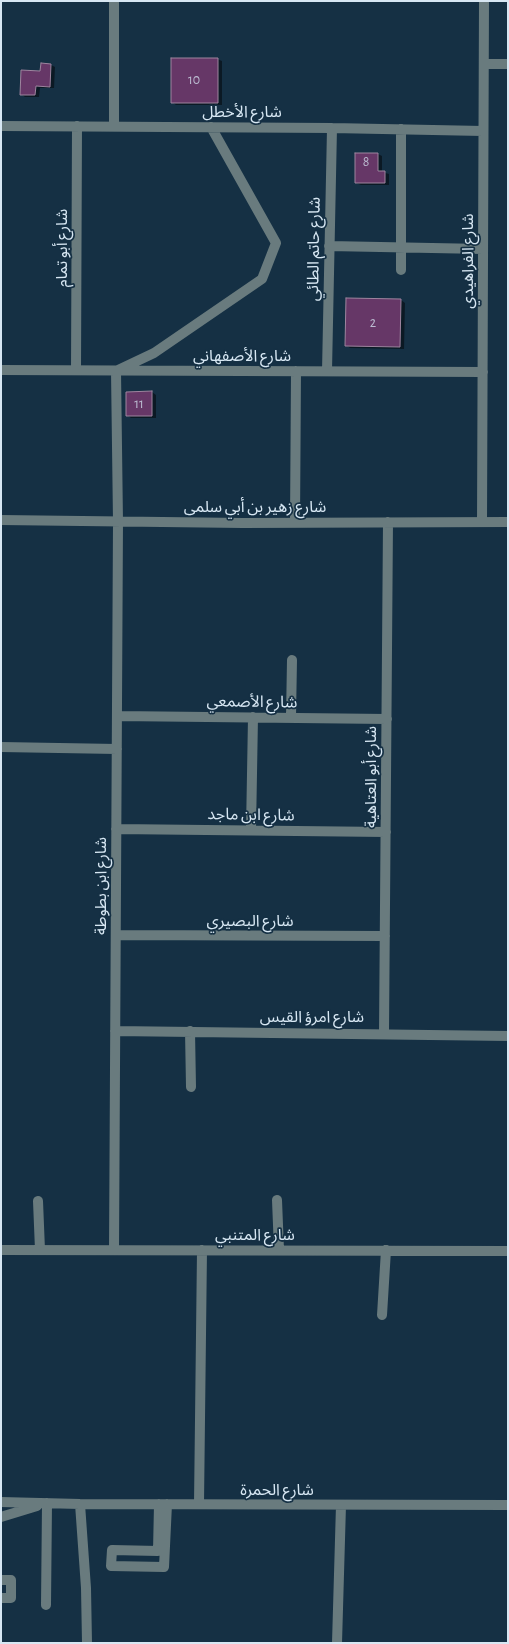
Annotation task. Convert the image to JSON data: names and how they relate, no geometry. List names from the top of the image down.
{
  "streets": {
    "street": [
      "شارع الأخطل",
      "شارع أبو تمام",
      "شارع حاتم الطائي",
      "شارع الفراهيدي",
      "شارع الأصفهاني",
      "شارع زهير بن أبي سلمى",
      "شارع الأصمعي",
      "شارع أبو العتاهية",
      "شارع ابن ماجد",
      "شارع ابن بطوطة",
      "شارع البصيري",
      "شارع امرؤ القيس",
      "شارع المتنبي",
      "شارع الحمرة"
    ]
  },
  "crossings": [
    ["شارع الأخطل", "شارع أبو تمام"],
    ["شارع الأخطل", "شارع حاتم الطائي"],
    ["شارع الأخطل", "شارع الفراهيدي"],
    ["شارع أبو تمام", "شارع الأصفهاني"],
    ["شارع حاتم الطائي", "شارع الأصفهاني"],
    ["شارع الفراهيدي", "شارع الأصفهاني"],
    ["شارع الفراهيدي", "شارع زهير بن أبي سلمى"],
    ["شارع الأصفهاني", "شارع ابن بطوطة"],
    ["شارع زهير بن أبي سلمى", "شارع أبو العتاهية"],
    ["شارع زهير بن أبي سلمى", "شارع ابن بطوطة"],
    ["شارع الأصمعي", "شارع أبو العتاهية"],
    ["شارع الأصمعي", "شارع ابن بطوطة"],
    ["شارع أبو العتاهية", "شارع ابن ماجد"],
    ["شارع أبو العتاهية", "شارع البصيري"],
    ["شارع أبو العتاهية", "شارع امرؤ القيس"],
    ["شارع ابن ماجد", "شارع ابن بطوطة"],
    ["شارع ابن بطوطة", "شارع البصيري"],
    ["شارع ابن بطوطة", "شارع امرؤ القيس"],
    ["شارع ابن بطوطة", "شارع المتنبي"]
  ],
  "house_numbers": [
    "10",
    "8",
    "2",
    "11"
  ]
}
